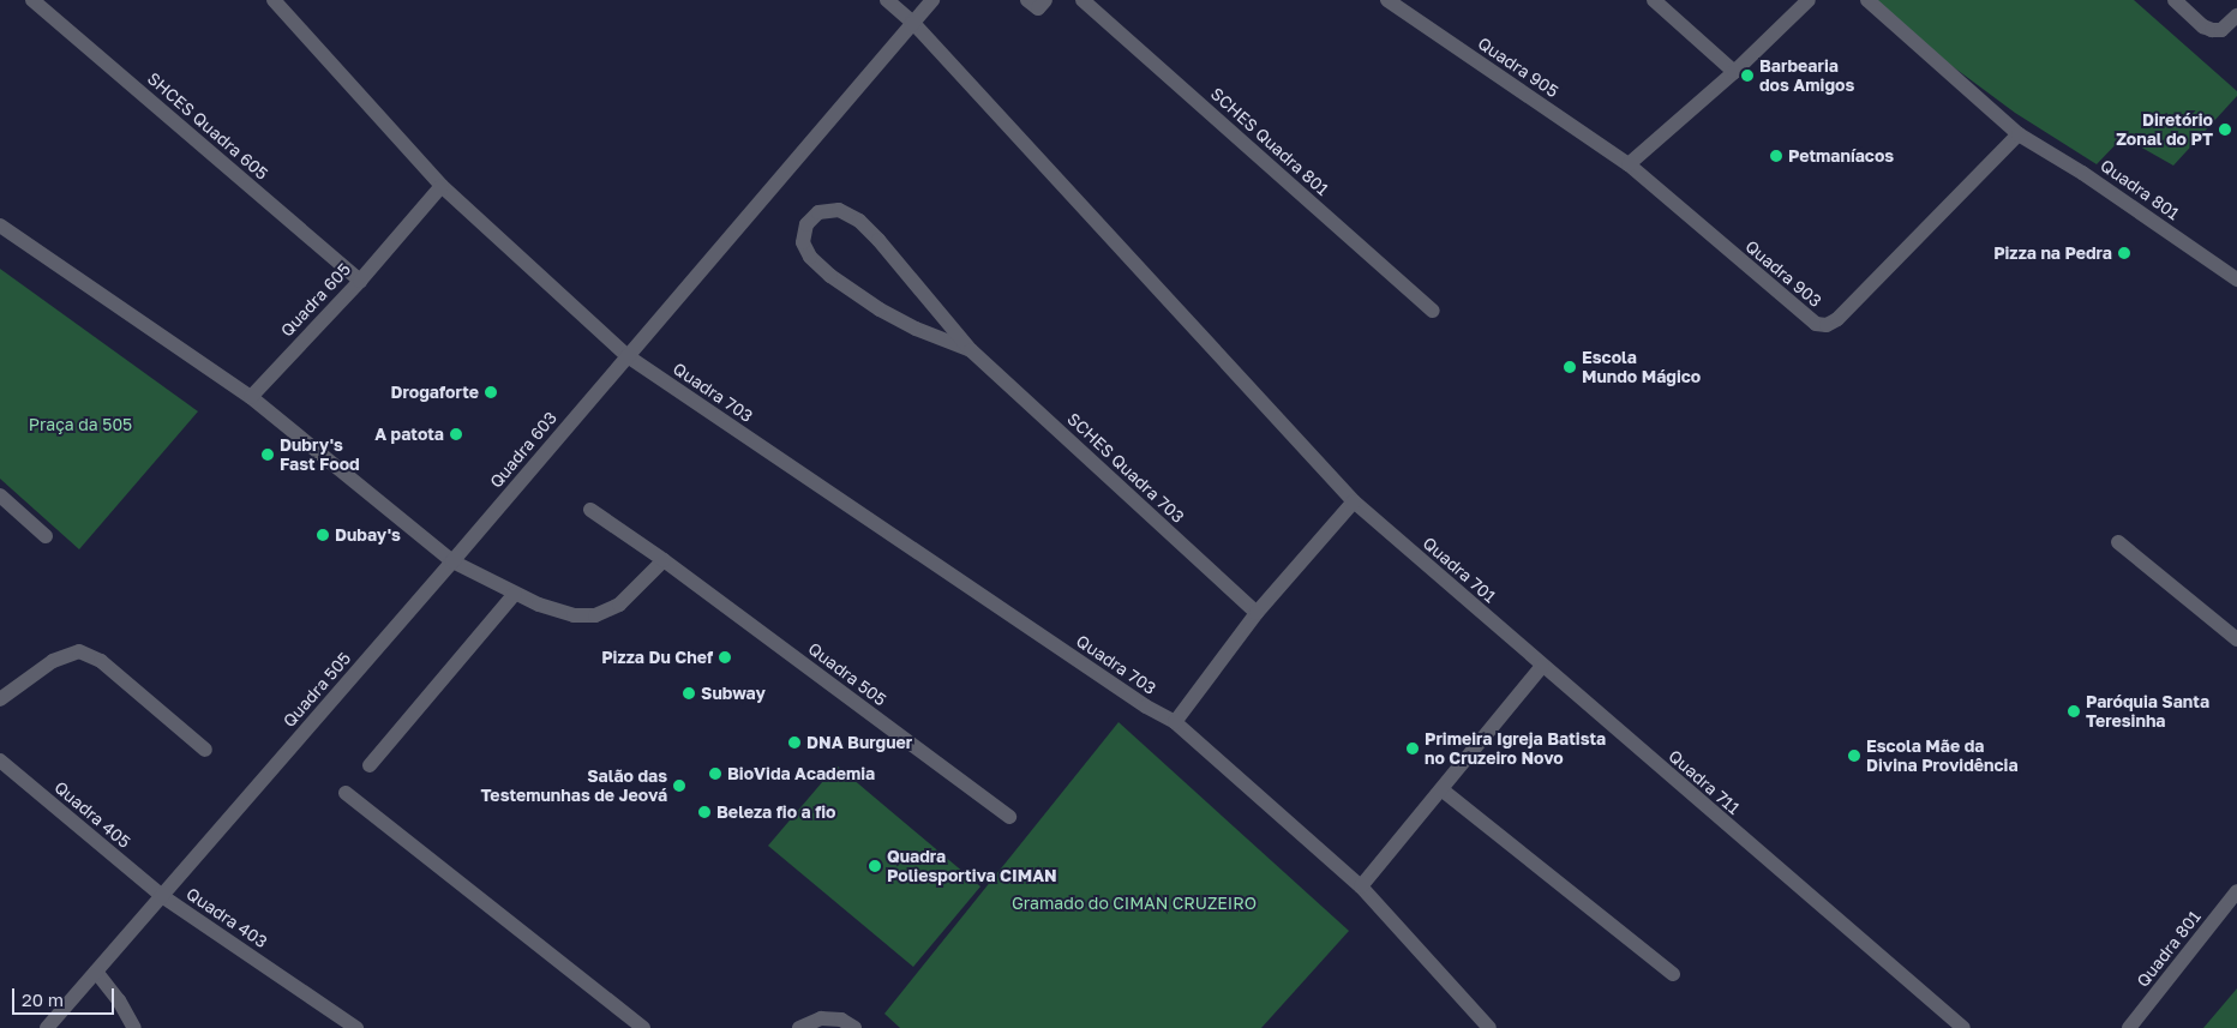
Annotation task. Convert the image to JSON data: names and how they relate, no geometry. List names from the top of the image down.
{
  "streets": {
    "street": [
      "Quadra 905",
      "SHCES Quadra 605",
      "SCHES Quadra 801",
      "Quadra 801",
      "Quadra 903",
      "Quadra 605",
      "Quadra 703",
      "Quadra 603",
      "SCHES Quadra 703",
      "Quadra 701",
      "Quadra 505",
      "Quadra 711",
      "Quadra 405",
      "Quadra 403"
    ]
  },
  "crossings": [
    ["Quadra 905", "Quadra 903"],
    ["SHCES Quadra 605", "Quadra 605"],
    ["Quadra 801", "Quadra 903"],
    ["Quadra 703", "Quadra 603"],
    ["Quadra 603", "Quadra 505"],
    ["Quadra 701", "Quadra 711"],
    ["Quadra 505", "Quadra 405"],
    ["Quadra 505", "Quadra 403"],
    ["Quadra 405", "Quadra 403"]
  ],
  "parks": ["Praça da 505", "Gramado do CIMAN CRUZEIRO"],
  "places": [
    "Barbearia dos Amigos",
    "Diretório Zonal do PT",
    "Petmaníacos",
    "Pizza na Pedra",
    "Escola Mundo Mágico",
    "Drogaforte",
    "A patota",
    "Dubry's Fast Food",
    "Dubay's",
    "Pizza Du Chef",
    "Subway",
    "Paróquia Santa Teresinha",
    "DNA Burguer",
    "Primeira Igreja Batista no Cruzeiro Novo",
    "Escola Mãe da Divina Providência",
    "BioVida Academia",
    "Salão das Testemunhas de Jeová",
    "Beleza fio a fio",
    "Quadra Poliesportiva CIMAN"
  ],
  "scale_bar": "20 m"
}
